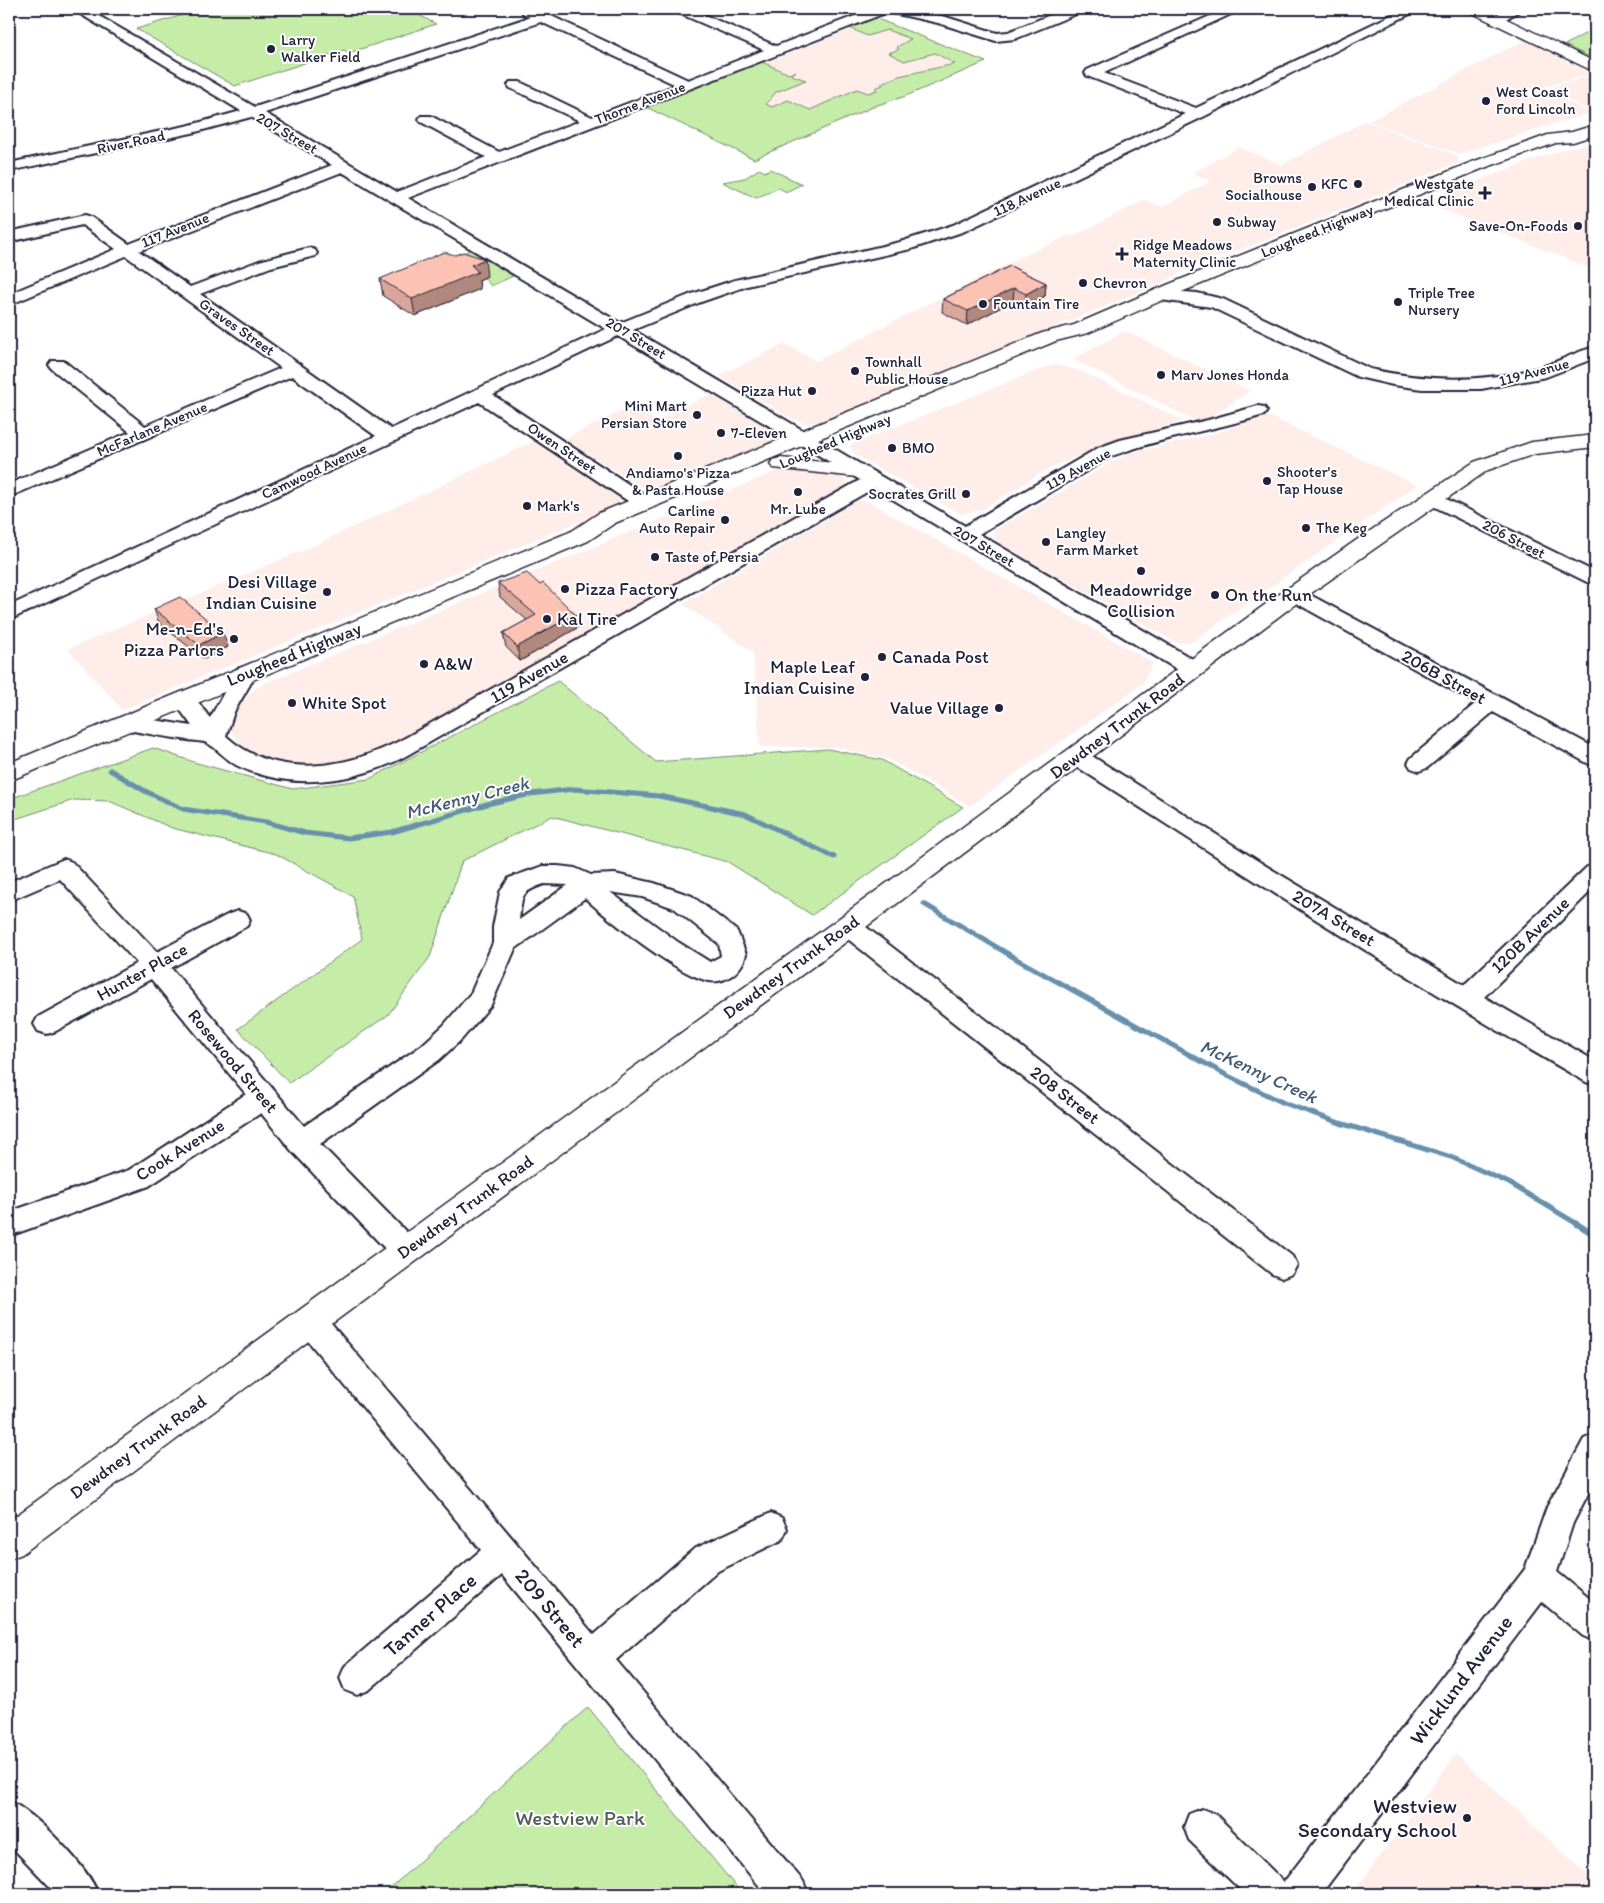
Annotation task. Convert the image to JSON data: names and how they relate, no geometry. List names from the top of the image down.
{
  "streets": {
    "main road": ["Lougheed Highway", "Dewdney Trunk Road"],
    "street": [
      "Thorne Avenue",
      "207 Street",
      "River Road",
      "118 Avenue",
      "117 Avenue",
      "Graves Street",
      "119 Avenue",
      "McFarlane Avenue",
      "Owen Street",
      "Camwood Avenue",
      "206 Street",
      "206B Street",
      "207A Street",
      "120B Avenue",
      "Hunter Place",
      "Rosewood Street",
      "208 Street",
      "Cook Avenue",
      "209 Street",
      "Tanner Place",
      "Wicklund Avenue"
    ]
  },
  "crossings": [
    ["Thorne Avenue", "207 Street"],
    ["207 Street", "River Road"],
    ["207 Street", "118 Avenue"],
    ["207 Street", "117 Avenue"],
    ["207 Street", "Lougheed Highway"],
    ["207 Street", "119 Avenue"],
    ["207 Street", "Camwood Avenue"],
    ["207 Street", "Dewdney Trunk Road"],
    ["118 Avenue", "Camwood Avenue"],
    ["117 Avenue", "Graves Street"],
    ["Lougheed Highway", "119 Avenue"],
    ["Lougheed Highway", "Owen Street"],
    ["Graves Street", "McFarlane Avenue"],
    ["Graves Street", "Camwood Avenue"],
    ["Owen Street", "Camwood Avenue"],
    ["206 Street", "Dewdney Trunk Road"],
    ["206B Street", "Dewdney Trunk Road"],
    ["Dewdney Trunk Road", "207A Street"],
    ["Dewdney Trunk Road", "Rosewood Street"],
    ["Dewdney Trunk Road", "208 Street"],
    ["Dewdney Trunk Road", "209 Street"],
    ["207A Street", "120B Avenue"],
    ["Hunter Place", "Rosewood Street"],
    ["Rosewood Street", "Cook Avenue"],
    ["209 Street", "Tanner Place"]
  ],
  "water": ["McKenny Creek"],
  "parks": ["Westview Park"],
  "places": {
    "other": [
      "Larry Walker Field",
      "West Coast Ford Lincoln",
      "KFC",
      "Browns Socialhouse",
      "Subway",
      "Save-On-Foods",
      "Chevron",
      "Triple Tree Nursery",
      "Fountain Tire",
      "Townhall Public House",
      "Marv Jones Honda",
      "Pizza Hut",
      "Mini Mart Persian Store",
      "7-Eleven",
      "BMO",
      "Andiamo's Pizza & Pasta House",
      "Shooter's Tap House",
      "Mr. Lube",
      "Socrates Grill",
      "Mark's",
      "Carline Auto Repair",
      "The Keg",
      "Langley Farm Market",
      "Taste of Persia",
      "Meadowridge Collision",
      "Pizza Factory",
      "Desi Village Indian Cuisine",
      "On the Run",
      "Kal Tire",
      "Me-n-Ed's Pizza Parlors",
      "Canada Post",
      "A&W",
      "Maple Leaf Indian Cuisine",
      "White Spot",
      "Value Village",
      "Westview Secondary School"
    ],
    "health": ["Westgate Medical Clinic", "Ridge Meadows Maternity Clinic"]
  }
}
